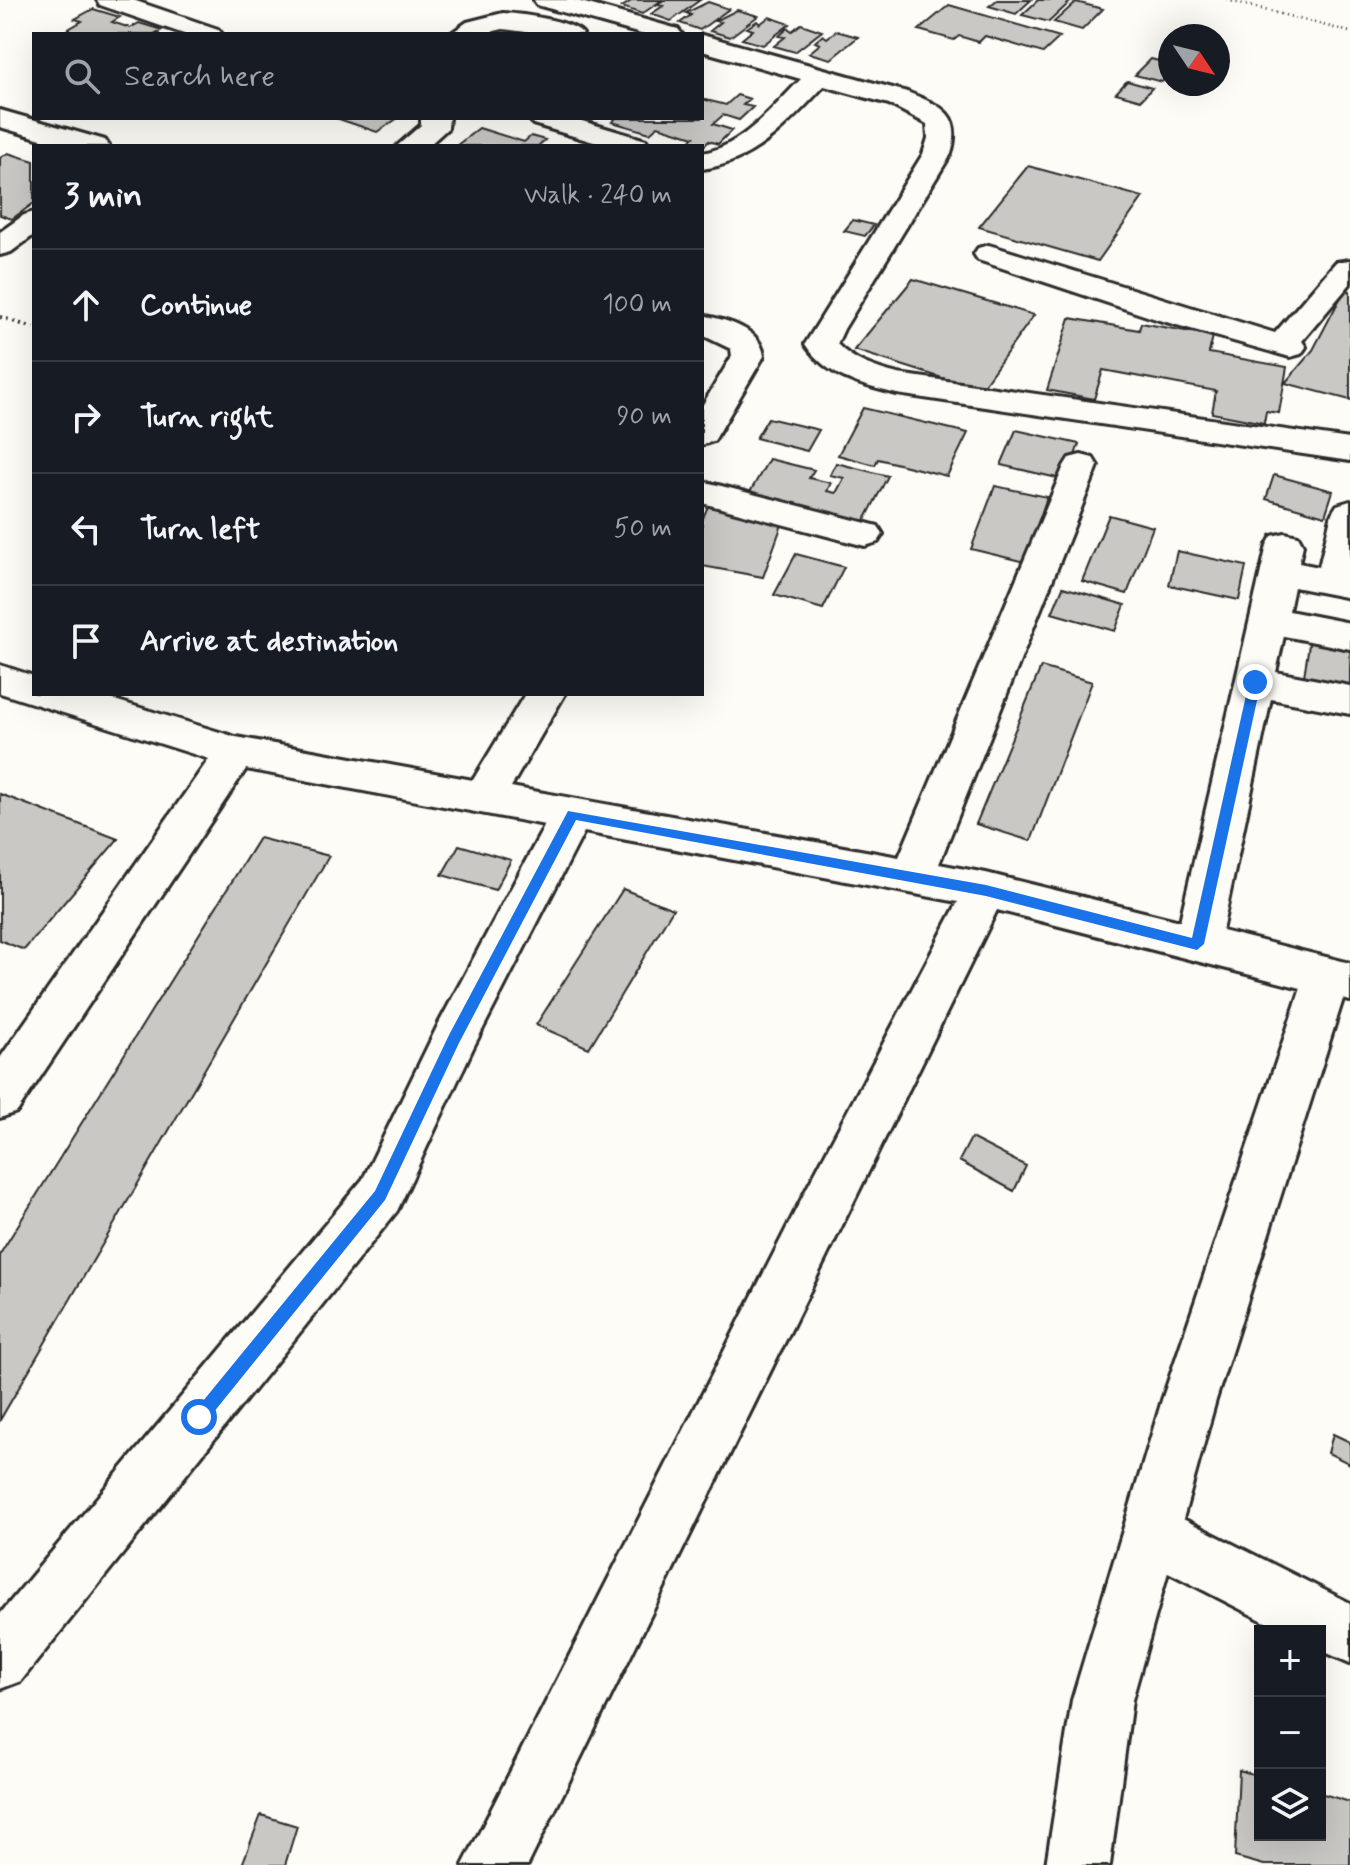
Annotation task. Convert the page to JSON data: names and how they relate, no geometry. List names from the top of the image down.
{
  "north": "bottom right",
  "page": {
    "search": "Search here",
    "heading": ["3 min", "Walk · 240 m"],
    "list": [
      ["Continue", "100 m"],
      ["Turn right", "90 m"],
      ["Turn left", "50 m"],
      "Arrive at destination"
    ],
    "map_buttons": ["+", "−"]
  }
}
